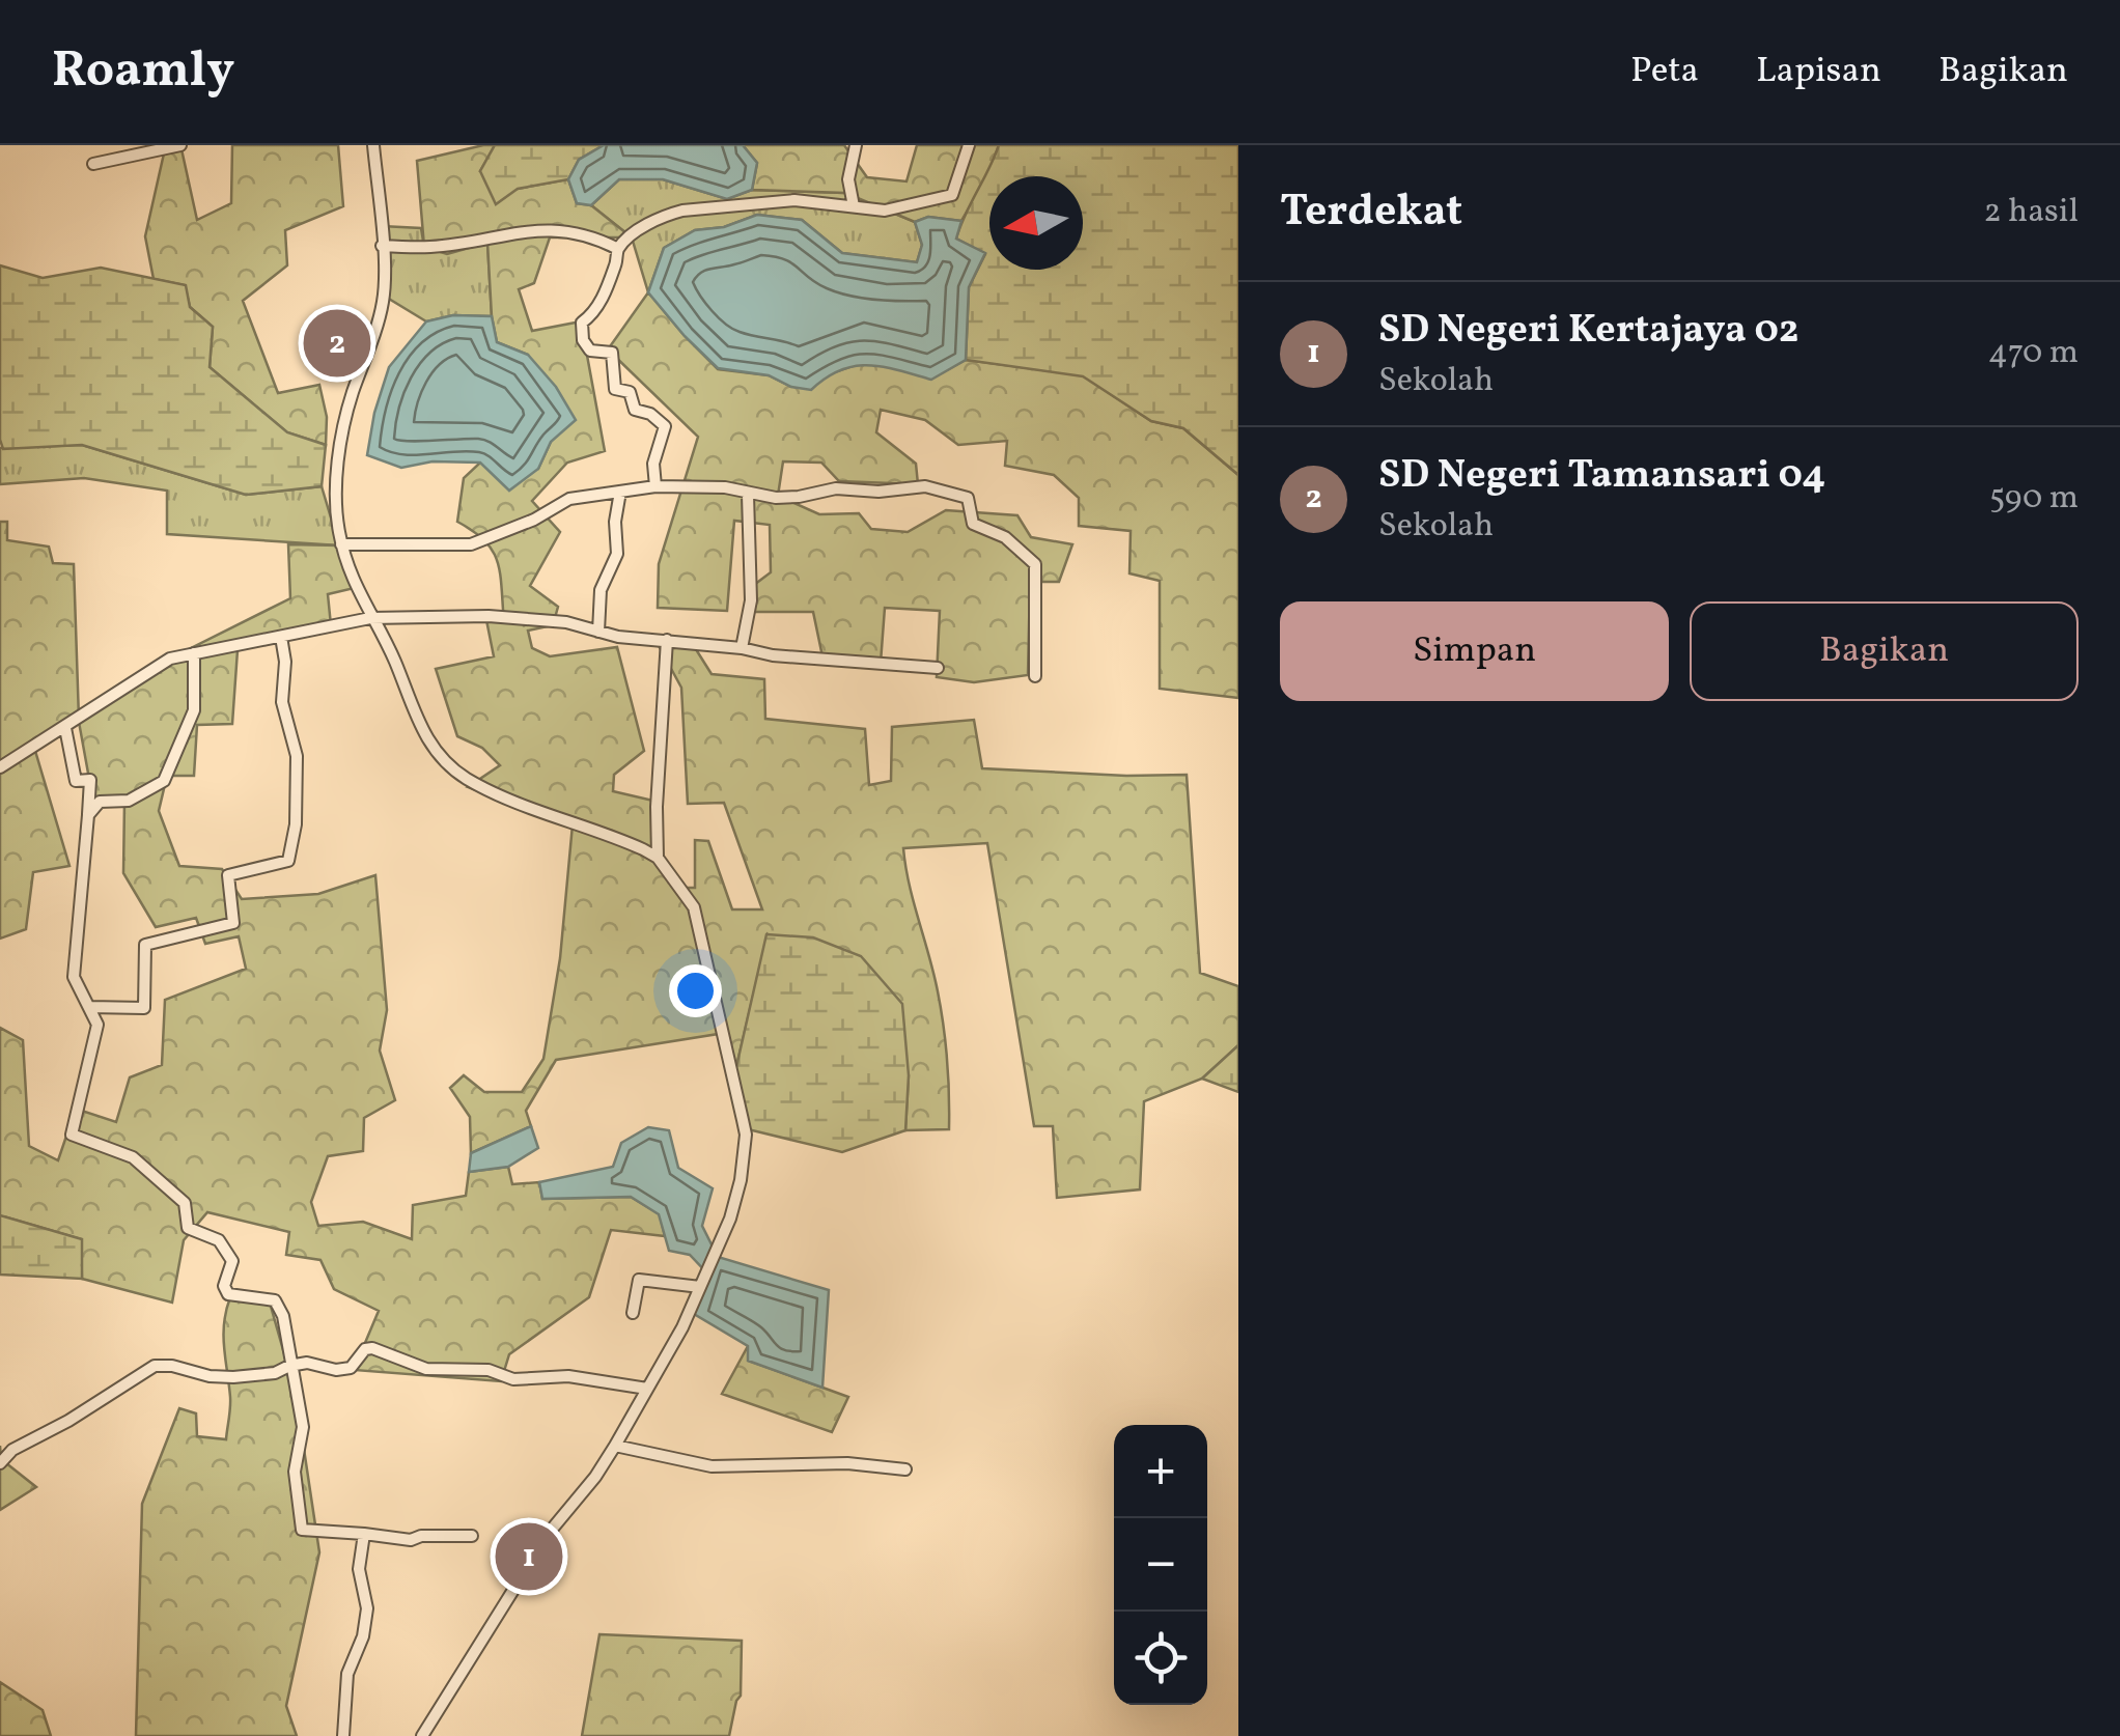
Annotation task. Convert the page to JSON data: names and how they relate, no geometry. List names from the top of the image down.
{
  "north": "left",
  "page": {
    "header": "Roamly",
    "nav": ["Peta", "Lapisan", "Bagikan"],
    "heading": ["Terdekat", "2 hasil"],
    "list": [
      {
        "mark": "1",
        "name": "SD Negeri Kertajaya 02",
        "note": "Sekolah",
        "value": "470 m"
      },
      {
        "mark": "2",
        "name": "SD Negeri Tamansari 04",
        "note": "Sekolah",
        "value": "590 m"
      }
    ],
    "pins": ["2", "1"],
    "buttons": ["Simpan", "Bagikan"],
    "map_buttons": ["+", "−"]
  }
}
